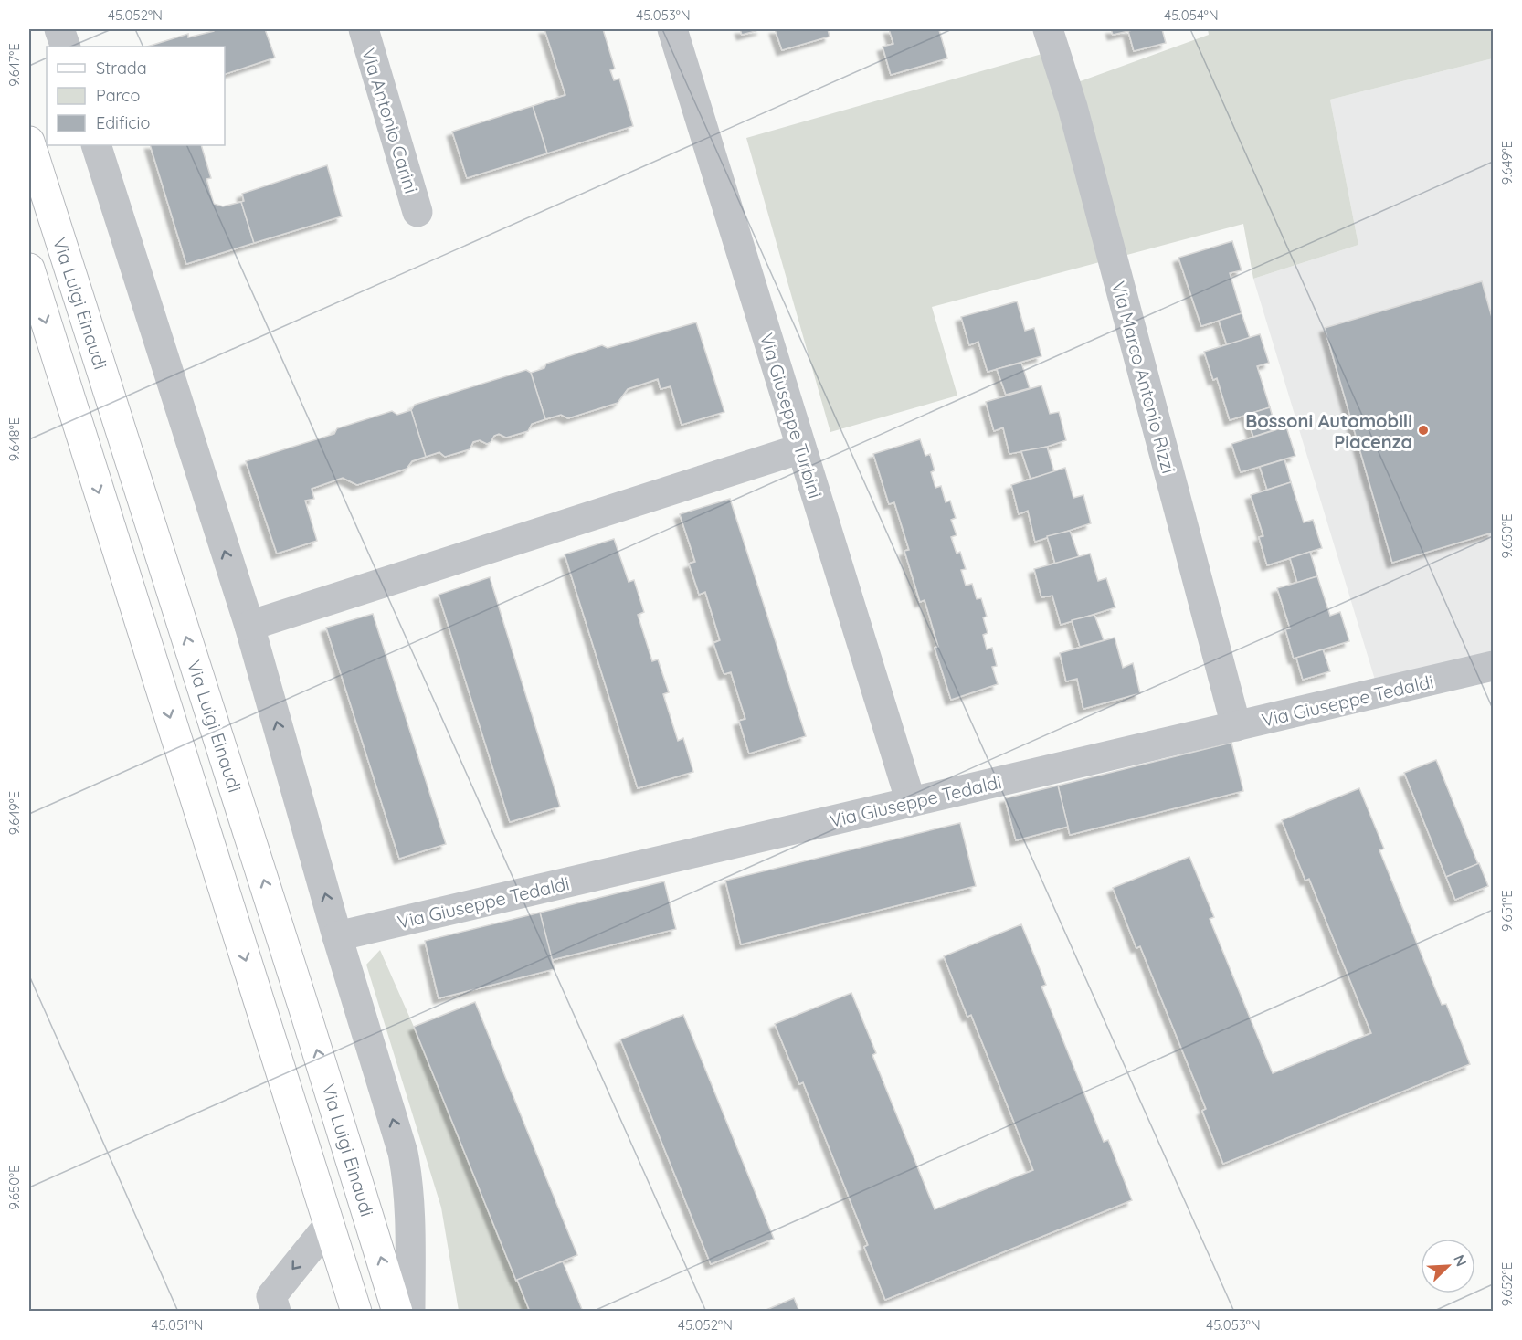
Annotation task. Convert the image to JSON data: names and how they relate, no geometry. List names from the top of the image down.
{
  "streets": {
    "main road": ["Via Luigi Einaudi"],
    "street": [
      "Via Antonio Carini",
      "Via Marco Antonio Rizzi",
      "Via Giuseppe Turbini",
      "Via Giuseppe Tedaldi"
    ]
  },
  "crossings": [
    ["Via Marco Antonio Rizzi", "Via Giuseppe Tedaldi"],
    ["Via Giuseppe Turbini", "Via Giuseppe Tedaldi"]
  ],
  "places": ["Bossoni Automobili Piacenza"],
  "legend": ["Strada", "Parco", "Edificio"],
  "north": "top right",
  "coordinates": [
    "45.052°N",
    "45.053°N",
    "45.054°N",
    "9.647°E",
    "9.649°E",
    "9.648°E",
    "9.650°E",
    "9.651°E",
    "9.652°E",
    "45.051°N"
  ]
}
